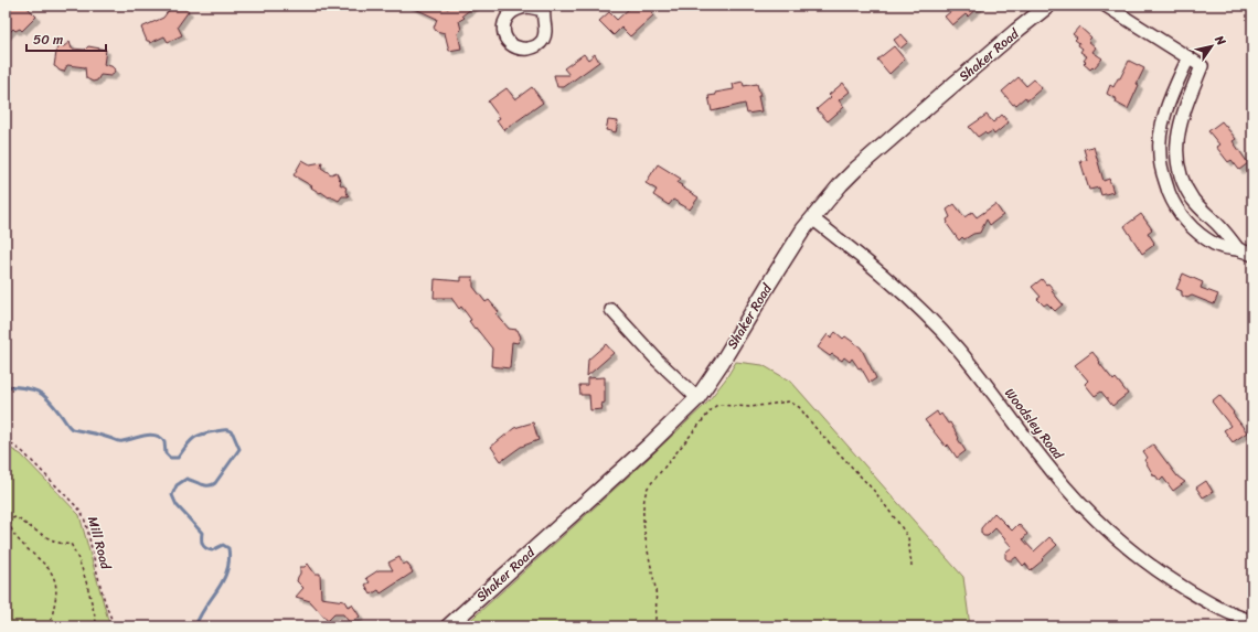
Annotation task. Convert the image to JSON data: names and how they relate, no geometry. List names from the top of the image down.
{
  "streets": {
    "main road": ["Shaker Road"],
    "street": ["Woodsley Road"],
    "path": ["Mill Road"]
  },
  "crossings": [
    ["Shaker Road", "Woodsley Road"]
  ],
  "scale_bar": "50 m",
  "north": "top right"
}
